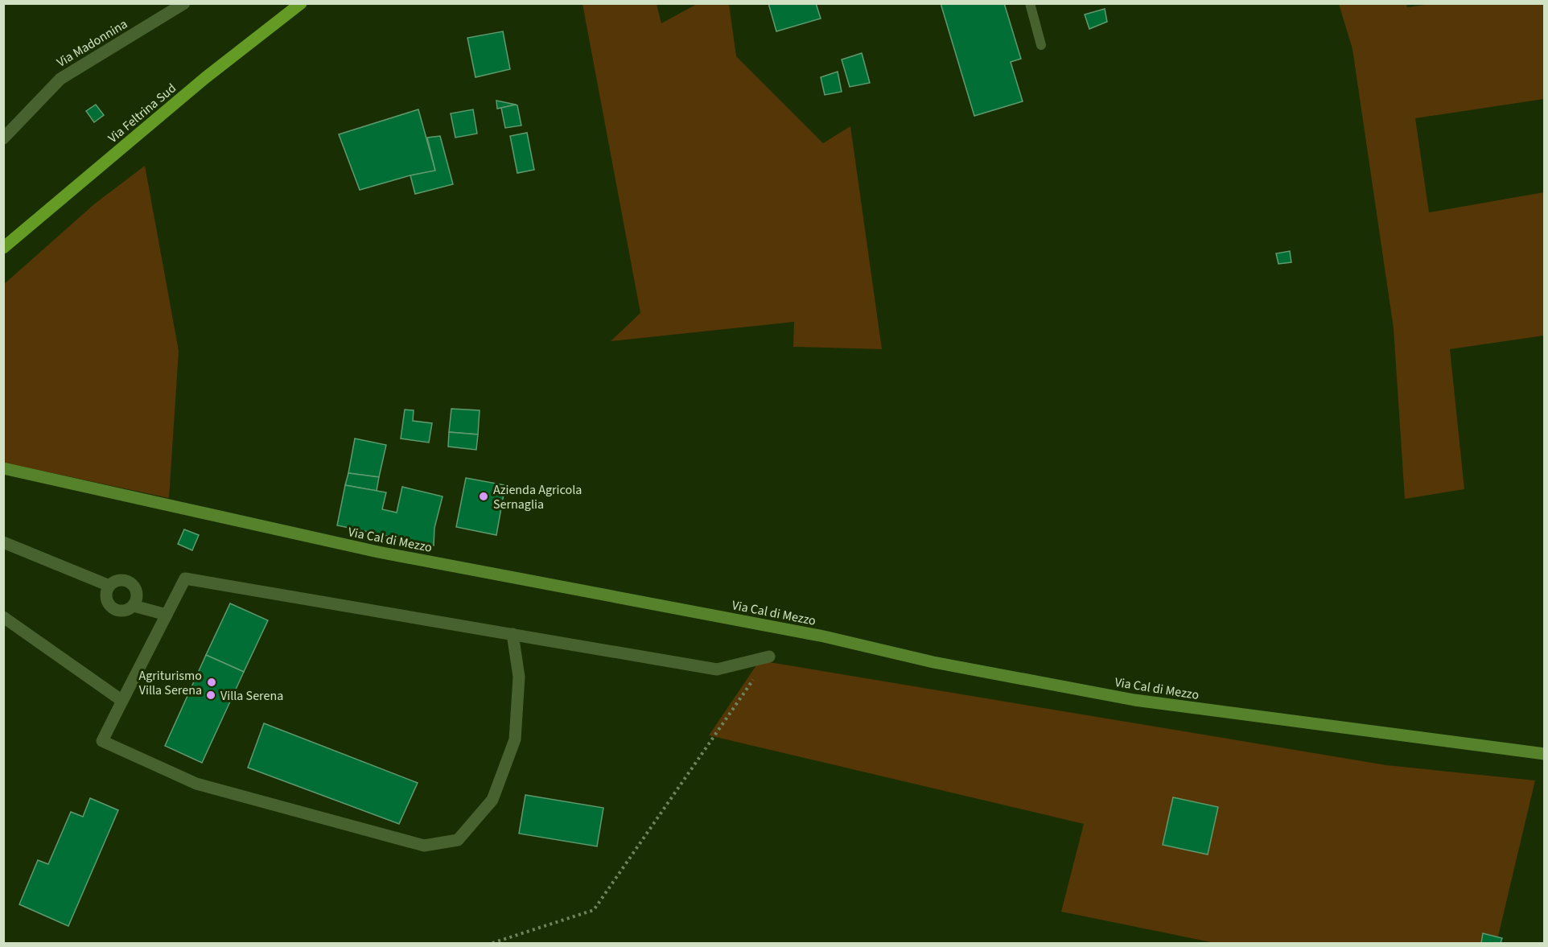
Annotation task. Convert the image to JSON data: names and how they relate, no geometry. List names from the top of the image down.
{
  "streets": {
    "main road": ["Via Feltrina Sud"],
    "street": ["Via Madonnina", "Via Cal di Mezzo"]
  },
  "places": ["Azienda Agricola Sernaglia", "Agriturismo Villa Serena", "Villa Serena"]
}
